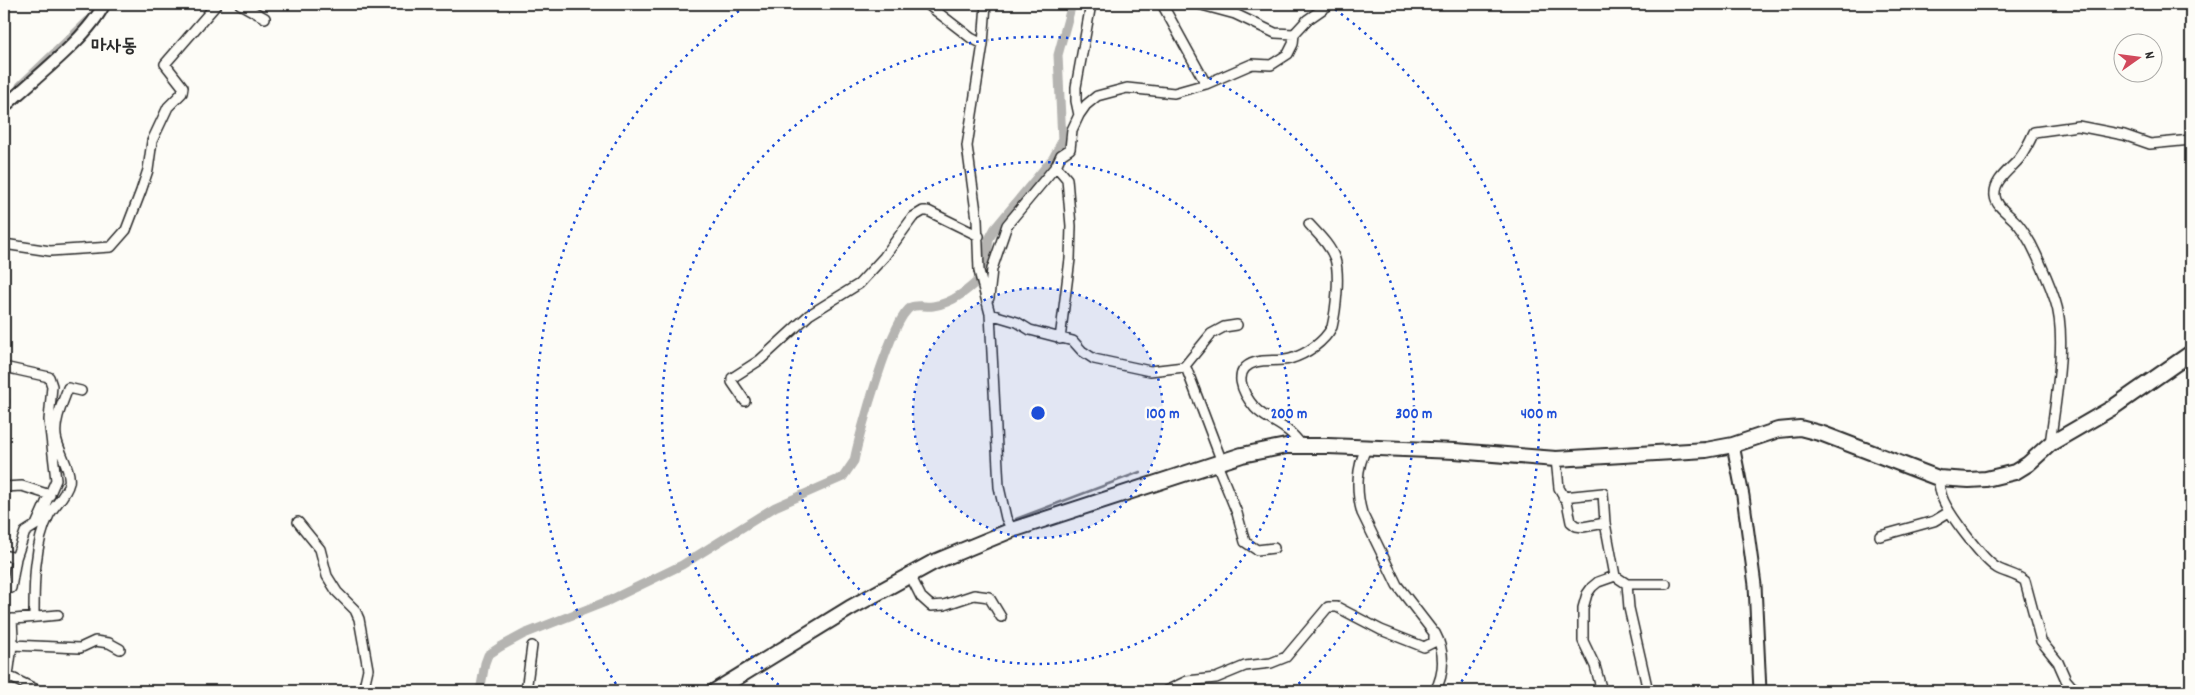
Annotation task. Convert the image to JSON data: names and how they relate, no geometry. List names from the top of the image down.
{
  "districts": ["마사동"],
  "north": "right",
  "rings": [
    "100 m",
    "200 m",
    "300 m",
    "400 m"
  ]
}
